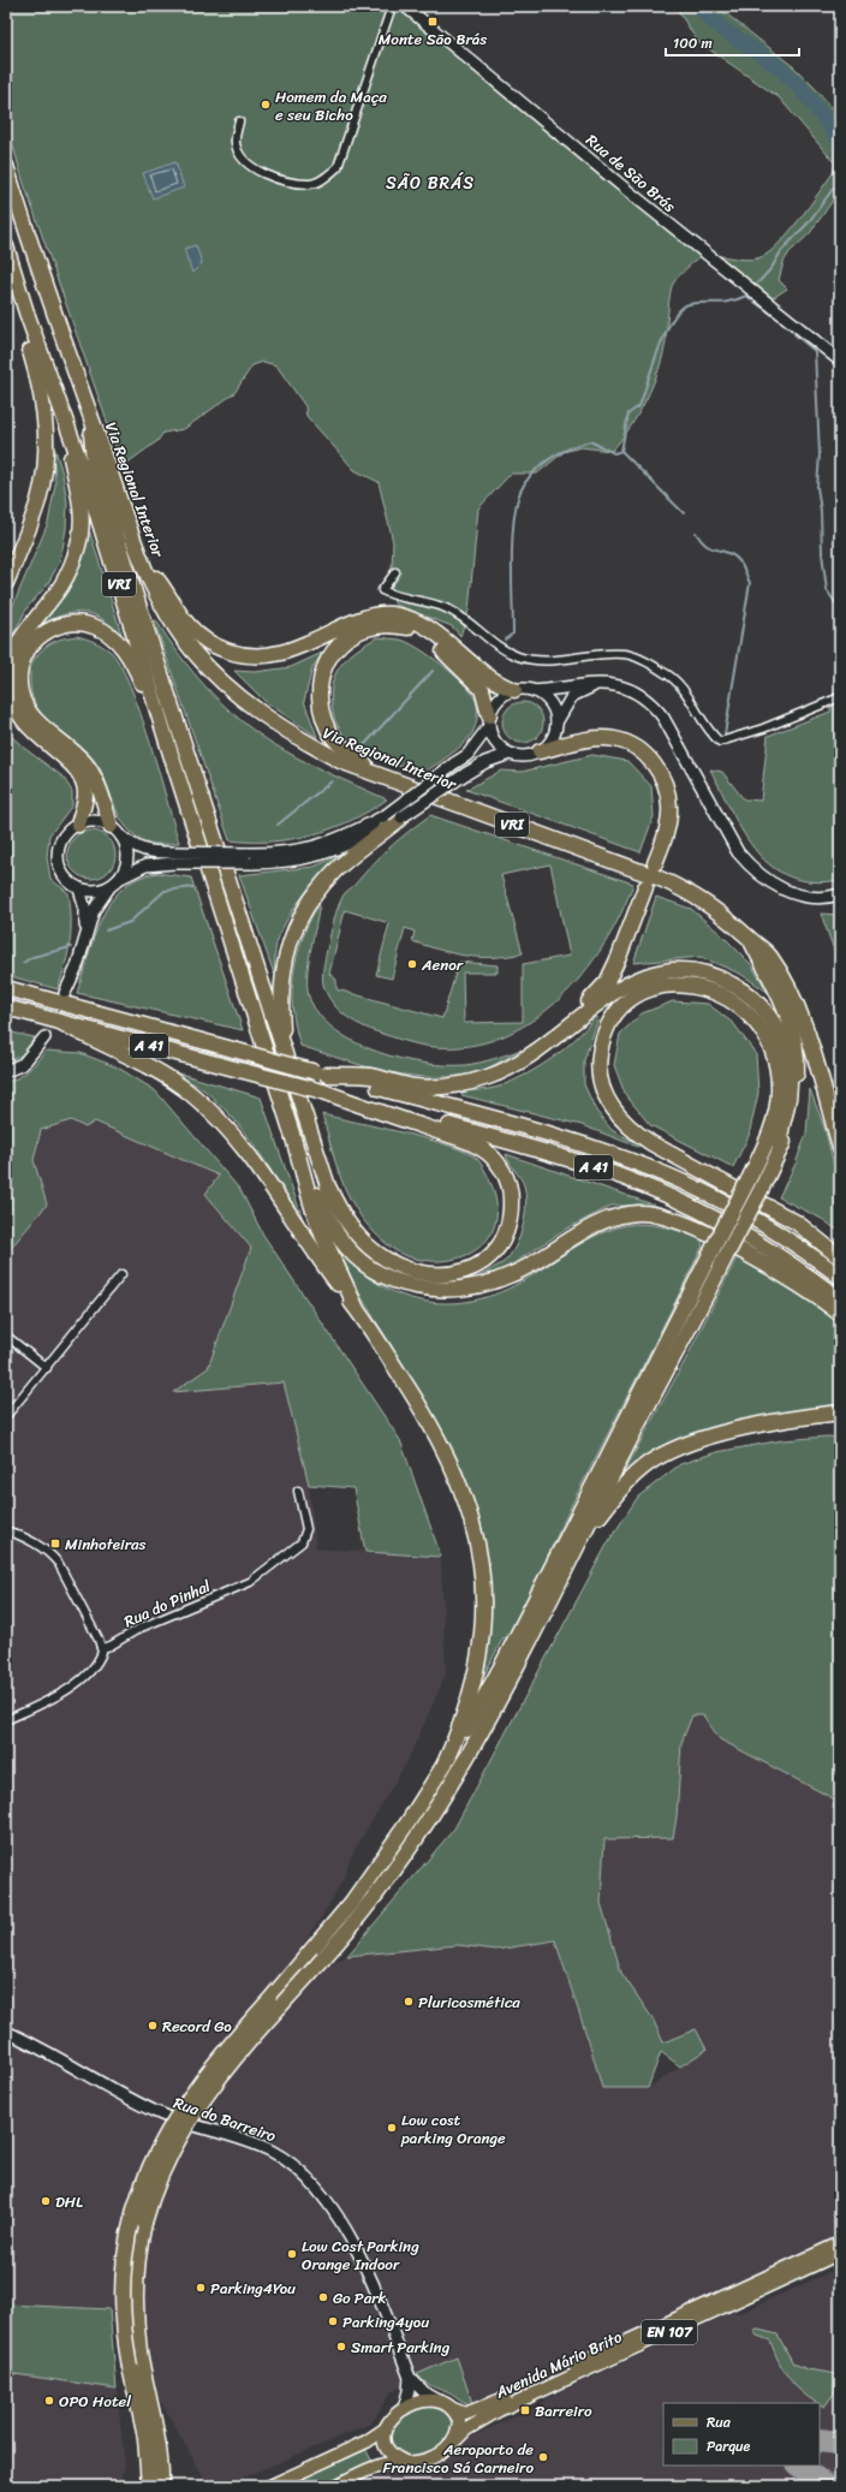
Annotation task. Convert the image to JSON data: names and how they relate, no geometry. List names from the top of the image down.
{
  "streets": {
    "highway": ["Via Regional Interior", "VRI", "A 41"],
    "main road": [
      "Rua de São Brás",
      "Rua do Barreiro",
      "EN 107",
      "Avenida Mário Brito"
    ],
    "street": ["Rua do Pinhal"]
  },
  "crossings": [
    ["Rua do Barreiro", "Avenida Mário Brito"]
  ],
  "districts": ["SÃO BRÁS"],
  "places": {
    "transit": ["Monte São Brás", "Minhoteiras", "Barreiro"],
    "other": [
      "Homem da Maça e seu Bicho",
      "Aenor",
      "Pluricosmética",
      "Record Go",
      "Low cost parking Orange",
      "DHL",
      "Low Cost Parking Orange Indoor",
      "Parking4You",
      "Go Park",
      "Parking4you",
      "Smart Parking",
      "OPO Hotel",
      "Aeroporto de Francisco Sá Carneiro"
    ]
  },
  "legend": ["Rua", "Parque"],
  "scale_bar": "100 m"
}
